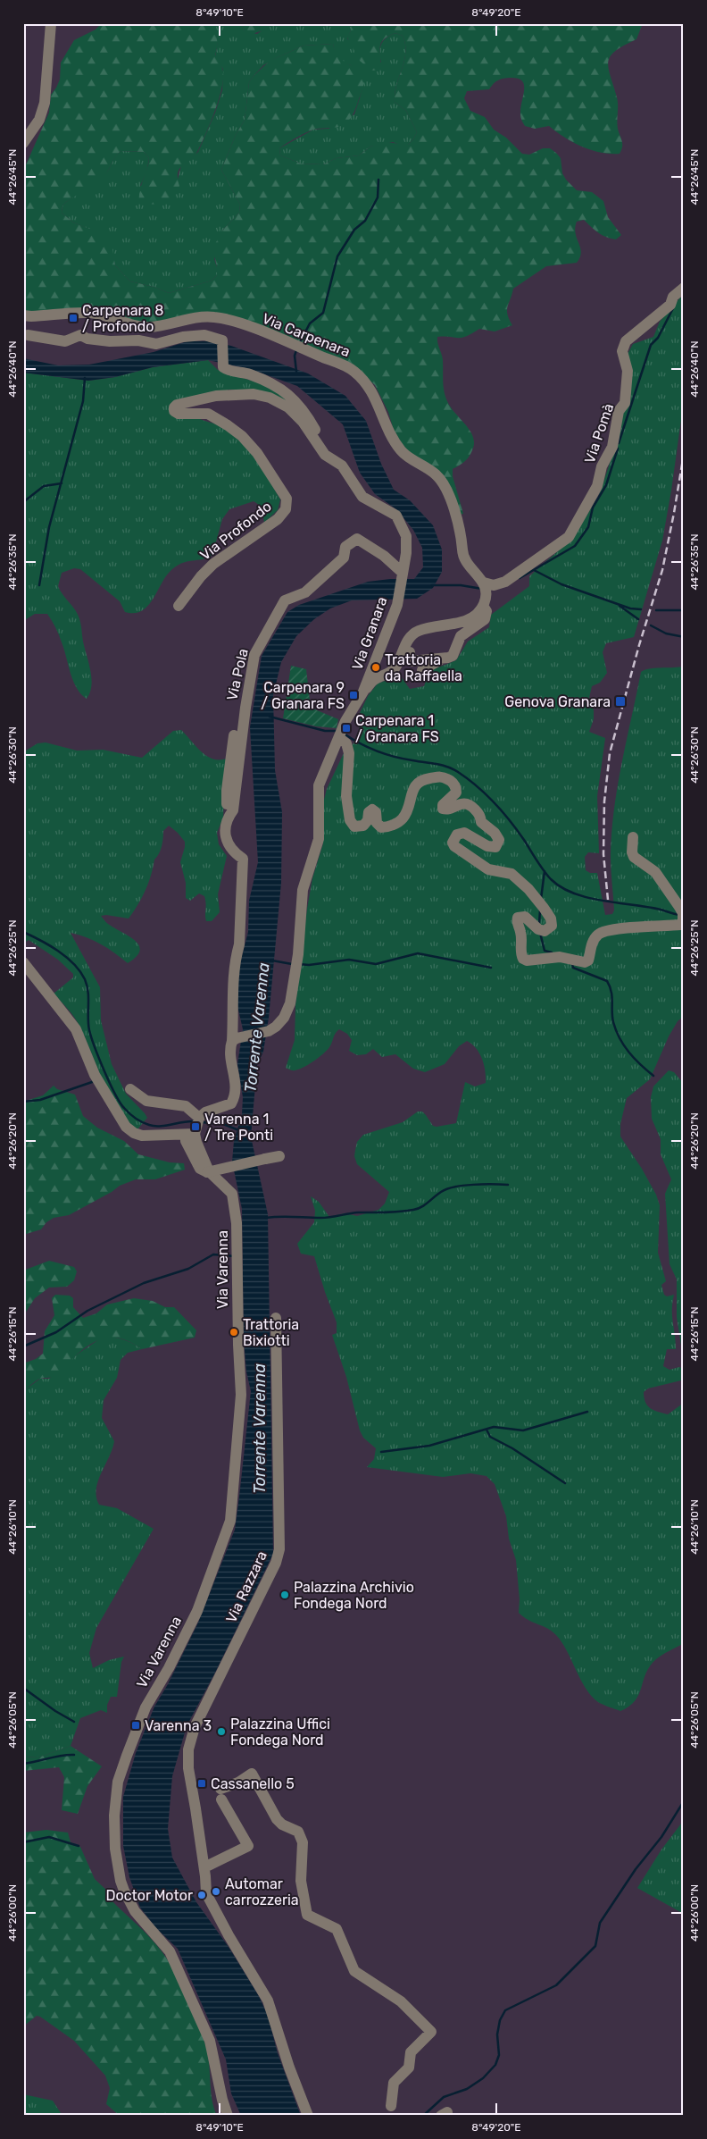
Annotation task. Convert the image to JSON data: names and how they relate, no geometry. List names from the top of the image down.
{
  "streets": {
    "street": [
      "Via Carpenara",
      "Via Pomà",
      "Via Profondo",
      "Via Granara",
      "Via Pola",
      "Via Varenna",
      "Via Razzara"
    ]
  },
  "crossings": [
    ["Via Carpenara", "Via Pomà"],
    ["Via Profondo", "Via Granara"],
    ["Via Granara", "Via Pola"]
  ],
  "water": ["Torrente Varenna"],
  "places": {
    "transit": [
      "Carpenara 8 / Profondo",
      "Carpenara 9 / Granara FS",
      "Genova Granara",
      "Carpenara 1 / Granara FS",
      "Varenna 1 / Tre Ponti",
      "Varenna 3",
      "Cassanello 5"
    ],
    "other": [
      "Trattoria da Raffaella",
      "Trattoria Bixiotti",
      "Palazzina Archivio Fondega Nord",
      "Palazzina Uffici Fondega Nord",
      "Automar carrozzeria",
      "Doctor Motor"
    ]
  },
  "coordinates": [
    "8°49'10\"E",
    "8°49'20\"E",
    "44°26'45\"N",
    "44°26'40\"N",
    "44°26'35\"N",
    "44°26'30\"N",
    "44°26'25\"N",
    "44°26'20\"N",
    "44°26'15\"N",
    "44°26'10\"N",
    "44°26'05\"N",
    "44°26'00\"N"
  ]
}
